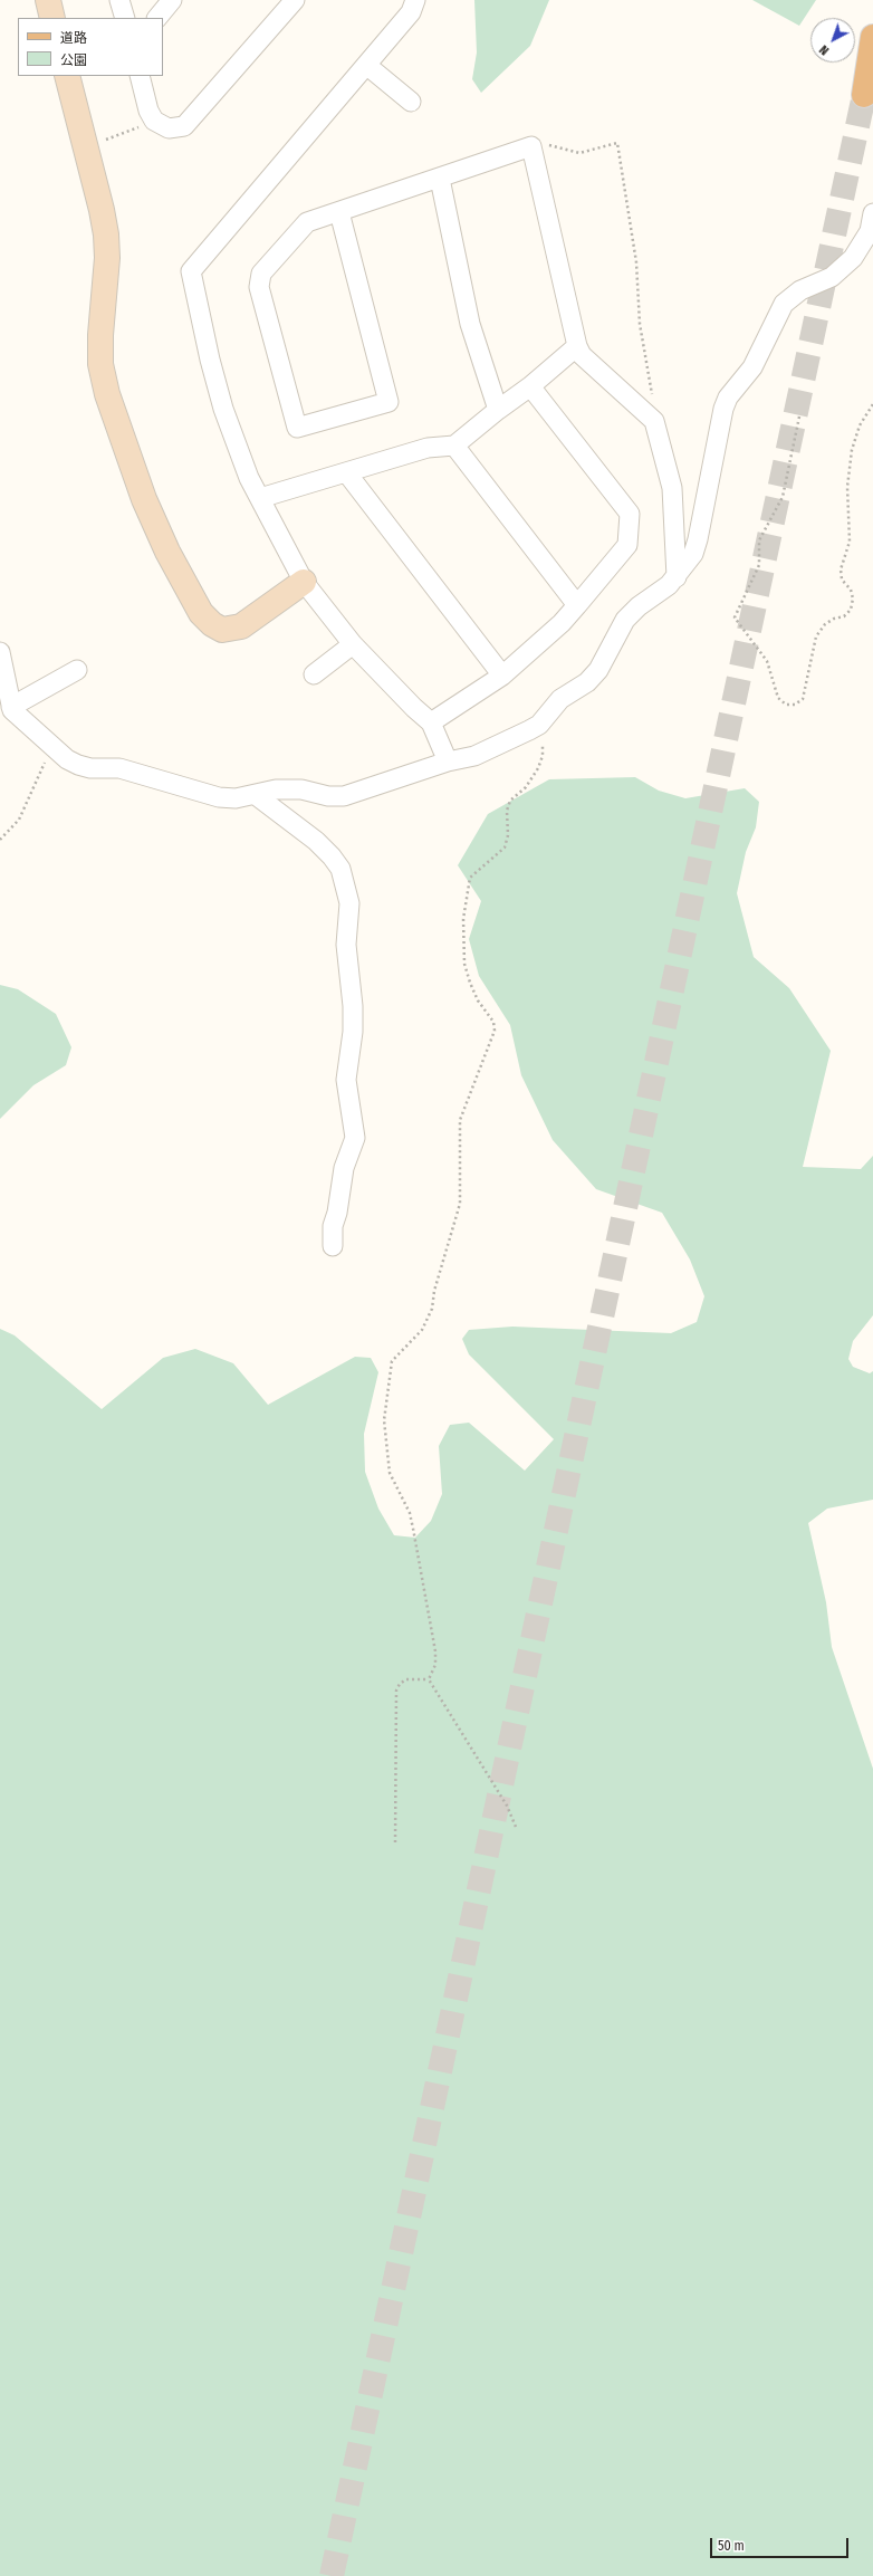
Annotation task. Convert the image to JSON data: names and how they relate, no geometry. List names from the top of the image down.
{
  "legend": ["道路", "公園"],
  "scale_bar": "50 m",
  "north": "bottom left"
}
